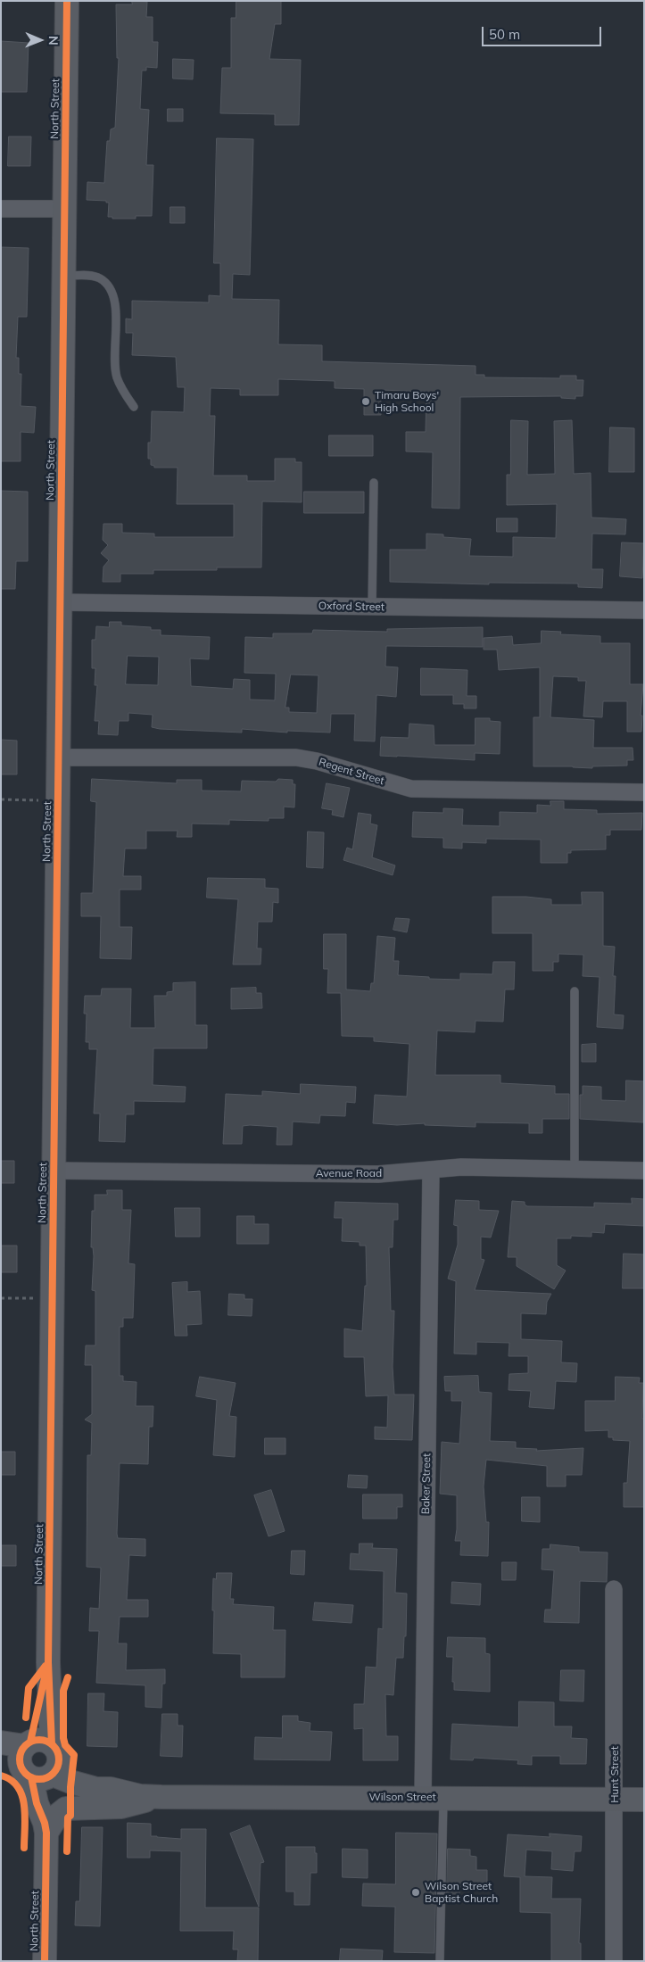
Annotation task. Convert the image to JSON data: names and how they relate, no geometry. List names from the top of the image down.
{
  "streets": {
    "street": [
      "North Street",
      "Oxford Street",
      "Regent Street",
      "Avenue Road",
      "Baker Street",
      "Hunt Street",
      "Wilson Street"
    ]
  },
  "crossings": [
    ["North Street", "Oxford Street"],
    ["North Street", "Regent Street"],
    ["North Street", "Avenue Road"],
    ["North Street", "Wilson Street"],
    ["Avenue Road", "Baker Street"],
    ["Baker Street", "Wilson Street"],
    ["Hunt Street", "Wilson Street"]
  ],
  "places": ["Timaru Boys' High School", "Wilson Street Baptist Church"],
  "scale_bar": "50 m",
  "north": "right"
}
